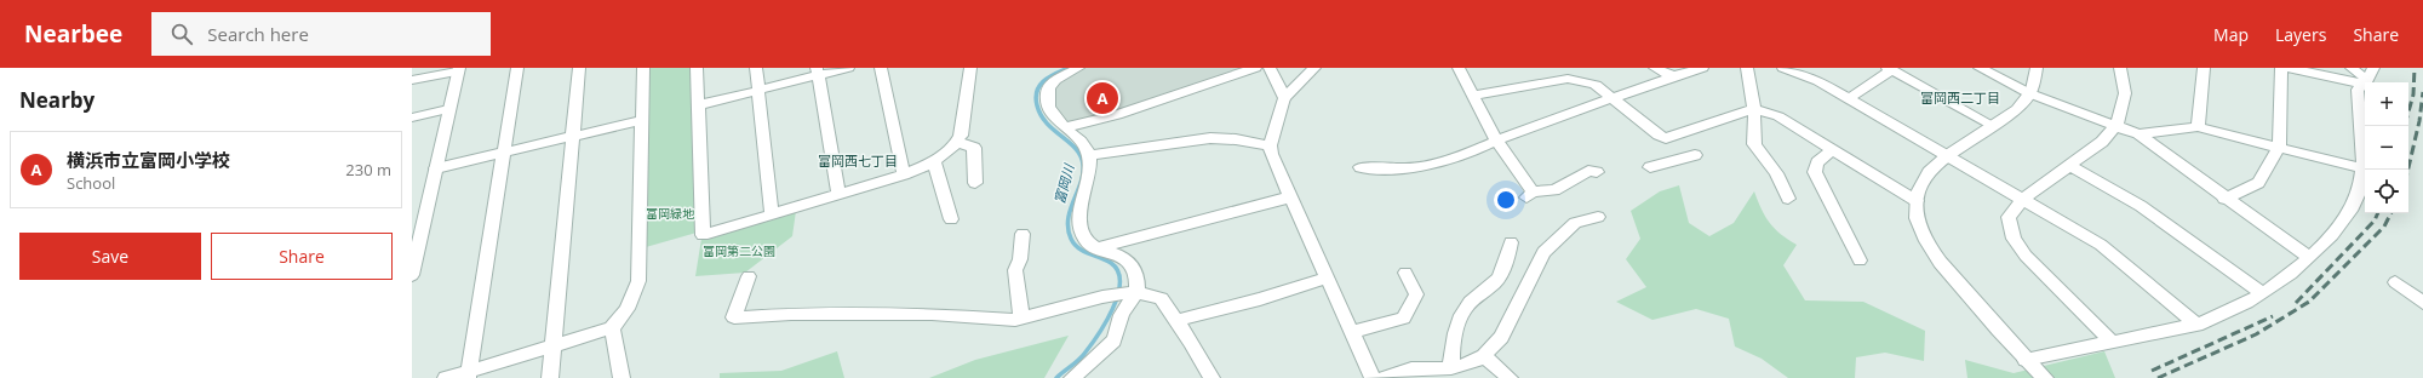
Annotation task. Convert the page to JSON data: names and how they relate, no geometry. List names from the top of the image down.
{
  "districts": ["富岡西二丁目", "富岡西七丁目"],
  "water": ["富岡川"],
  "parks": ["富岡緑地", "富岡第二公園"],
  "page": {
    "header": "Nearbee",
    "search": "Search here",
    "nav": ["Map", "Layers", "Share"],
    "heading": "Nearby",
    "pins": "A",
    "map_buttons": ["+", "−"],
    "list": [
      {
        "mark": "A",
        "name": "横浜市立富岡小学校",
        "note": "School",
        "value": "230 m"
      }
    ],
    "buttons": ["Save", "Share"]
  }
}
